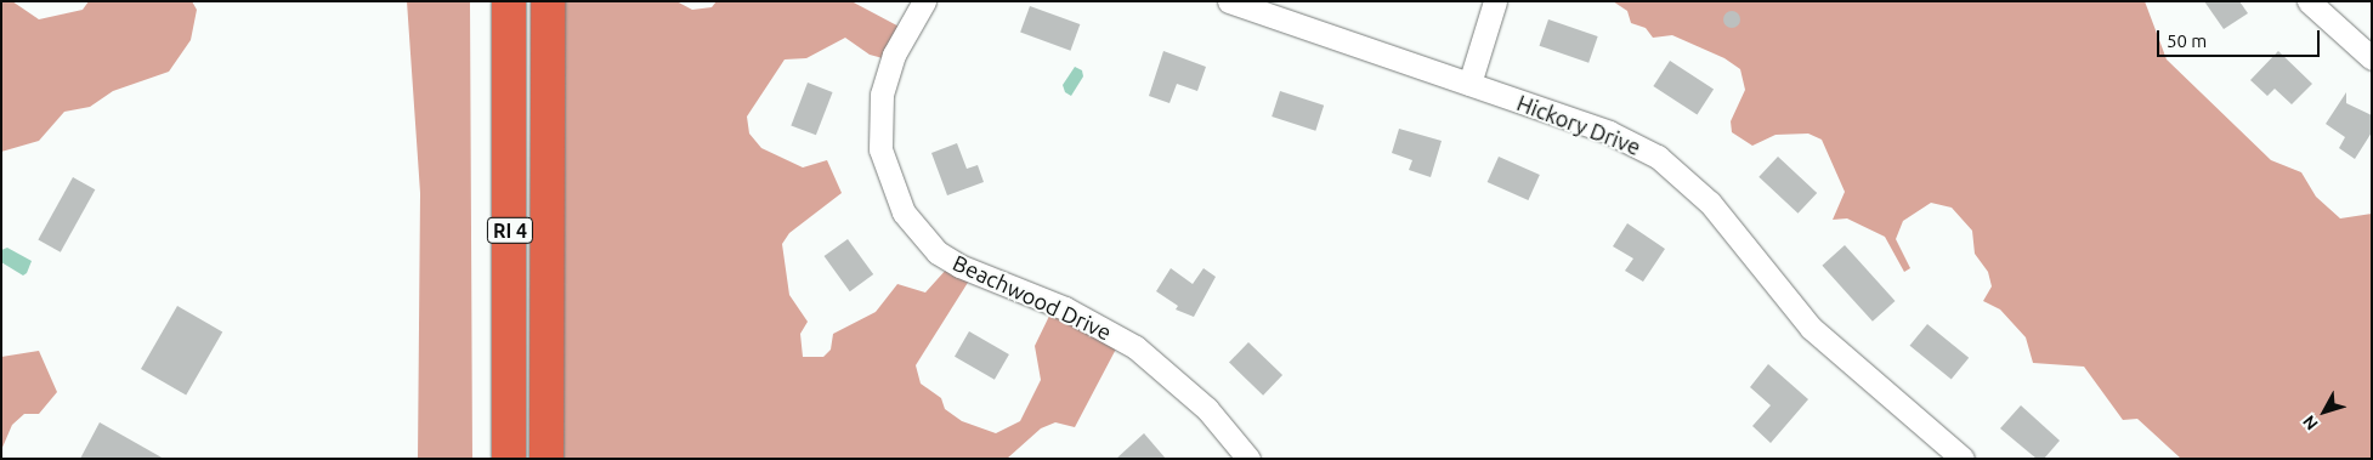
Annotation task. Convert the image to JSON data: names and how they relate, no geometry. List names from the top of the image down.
{
  "streets": {
    "highway": ["RI 4"],
    "street": ["Hickory Drive", "Beachwood Drive"]
  },
  "scale_bar": "50 m",
  "north": "bottom left"
}
